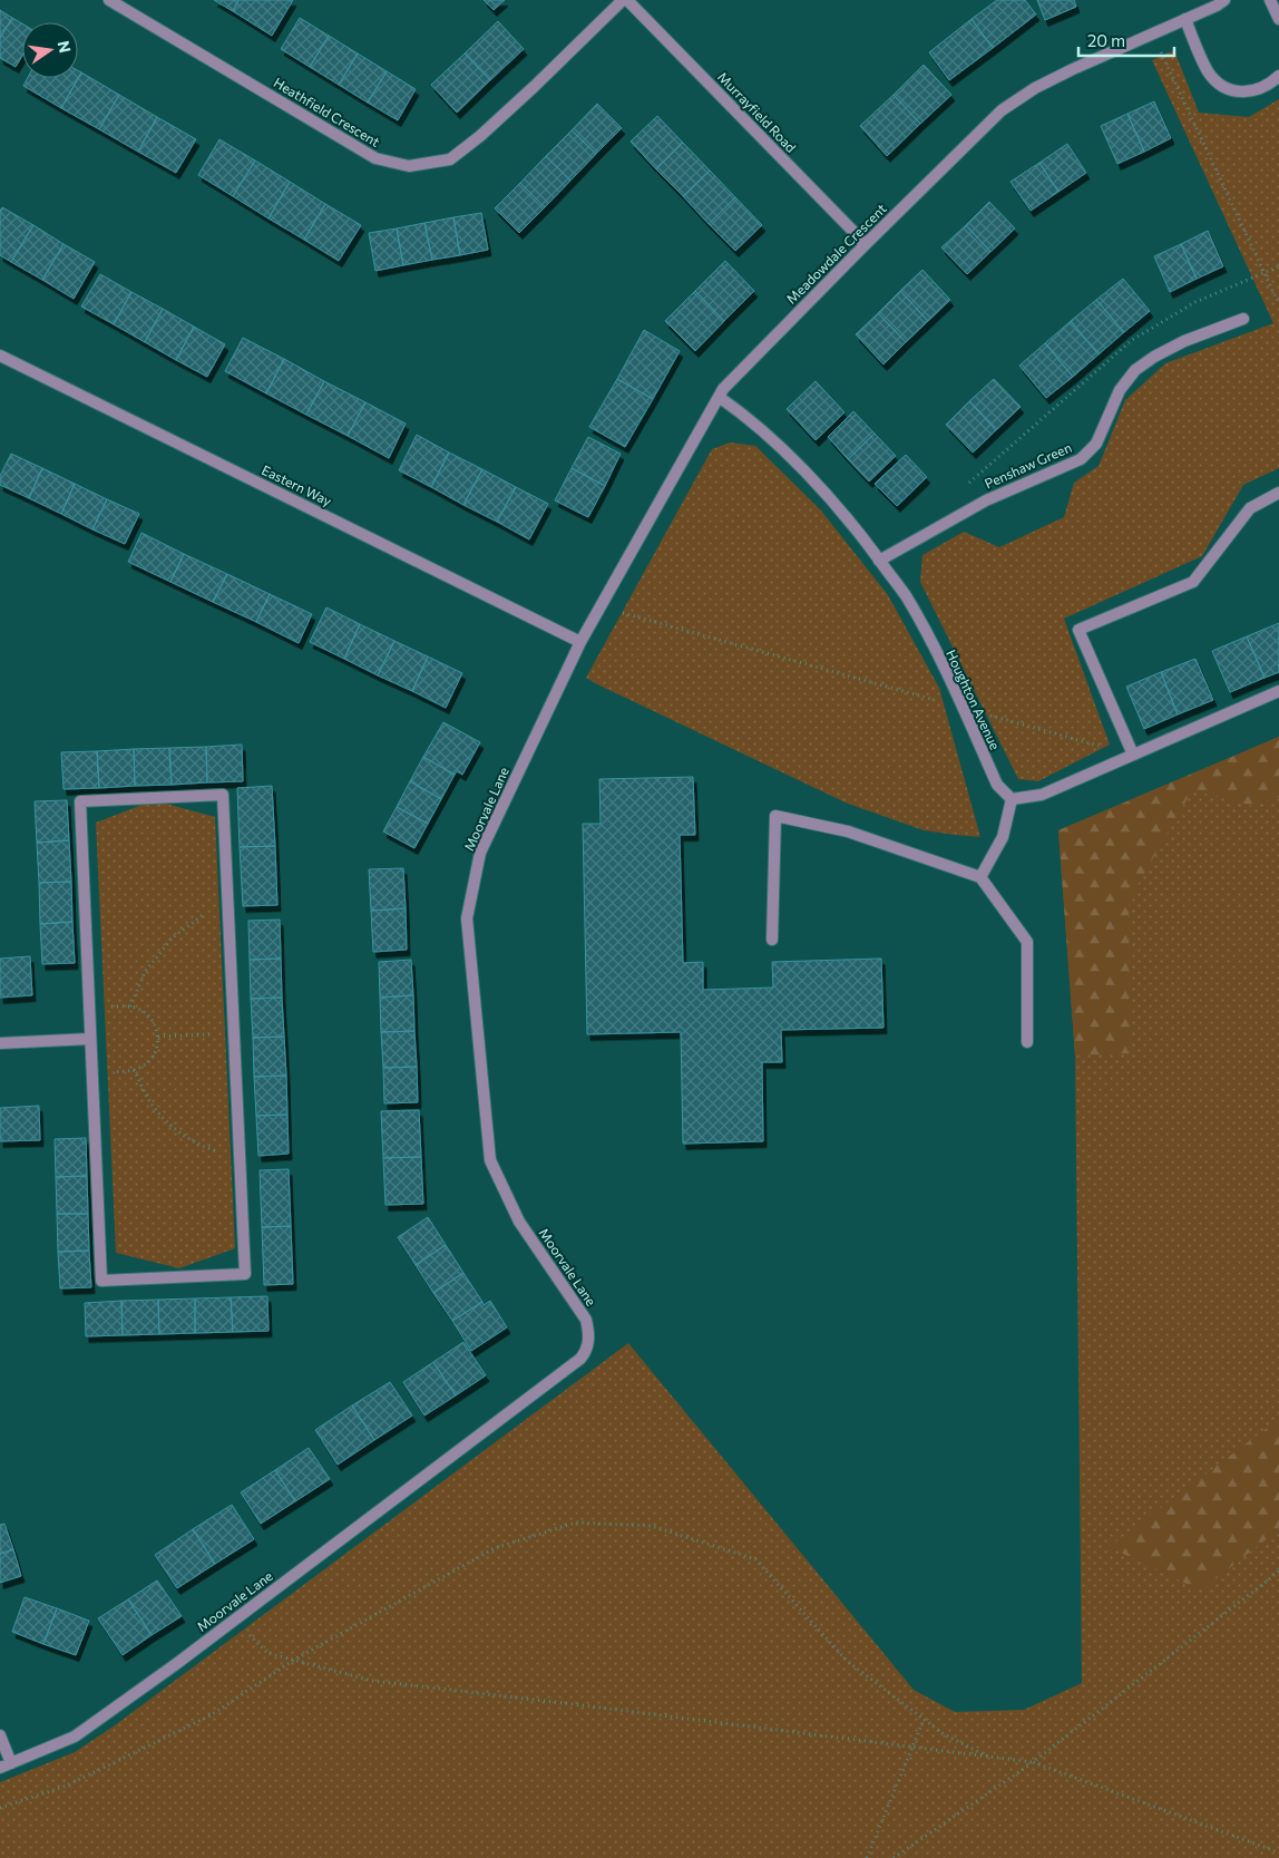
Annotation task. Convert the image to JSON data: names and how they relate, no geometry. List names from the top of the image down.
{
  "streets": {
    "street": [
      "Heathfield Crescent",
      "Murrayfield Road",
      "Meadowdale Crescent",
      "Penshaw Green",
      "Eastern Way",
      "Houghton Avenue",
      "Moorvale Lane"
    ]
  },
  "crossings": [
    ["Murrayfield Road", "Meadowdale Crescent"],
    ["Meadowdale Crescent", "Eastern Way"],
    ["Meadowdale Crescent", "Houghton Avenue"],
    ["Meadowdale Crescent", "Moorvale Lane"],
    ["Penshaw Green", "Houghton Avenue"],
    ["Eastern Way", "Moorvale Lane"]
  ],
  "scale_bar": "20 m",
  "north": "right"
}
